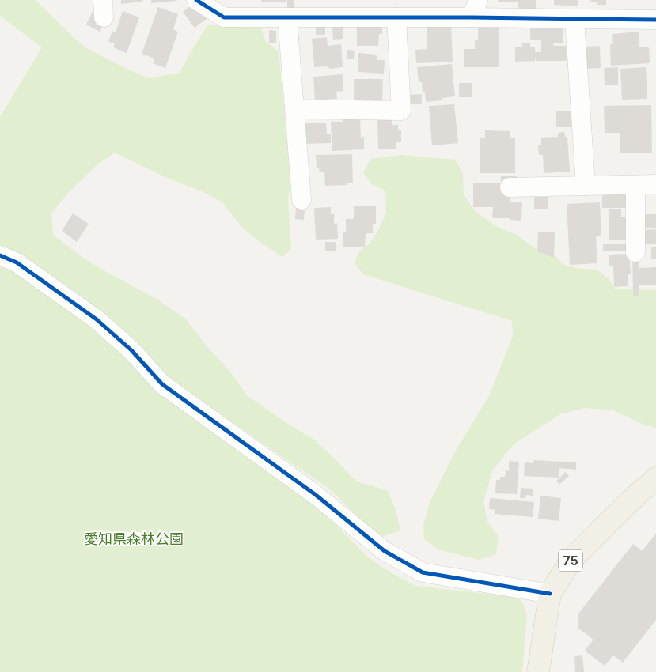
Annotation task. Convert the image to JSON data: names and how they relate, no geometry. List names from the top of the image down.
{
  "streets": {
    "main road": ["75"]
  },
  "parks": ["愛知県森林公園"]
}
